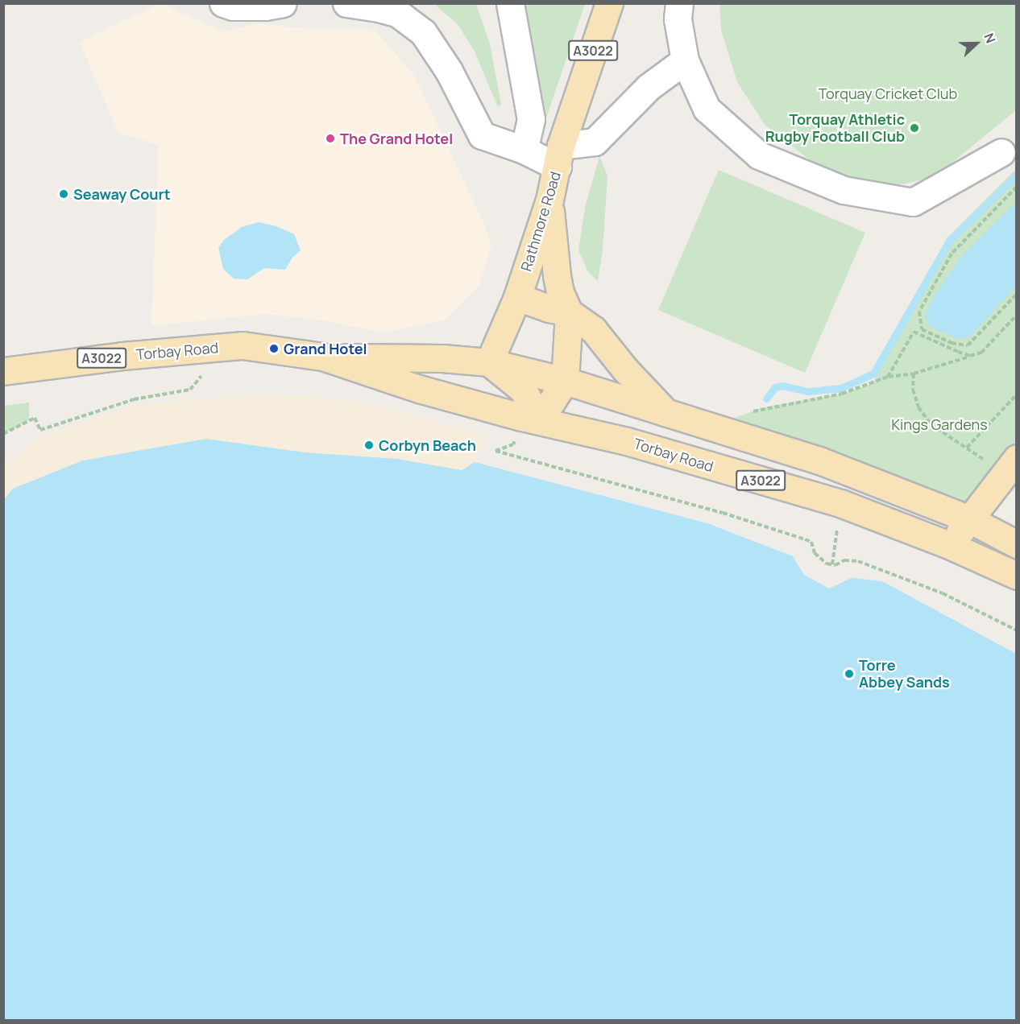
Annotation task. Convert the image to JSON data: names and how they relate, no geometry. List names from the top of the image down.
{
  "streets": {
    "main road": ["A3022", "Rathmore Road", "Torbay Road"]
  },
  "crossings": [
    ["A3022", "Rathmore Road"],
    ["A3022", "Torbay Road"],
    ["Rathmore Road", "Torbay Road"]
  ],
  "parks": ["Torquay Cricket Club", "Kings Gardens"],
  "places": [
    "Torquay Athletic Rugby Football Club",
    "The Grand Hotel",
    "Seaway Court",
    "Grand Hotel",
    "Corbyn Beach",
    "Torre Abbey Sands"
  ],
  "north": "right"
}
